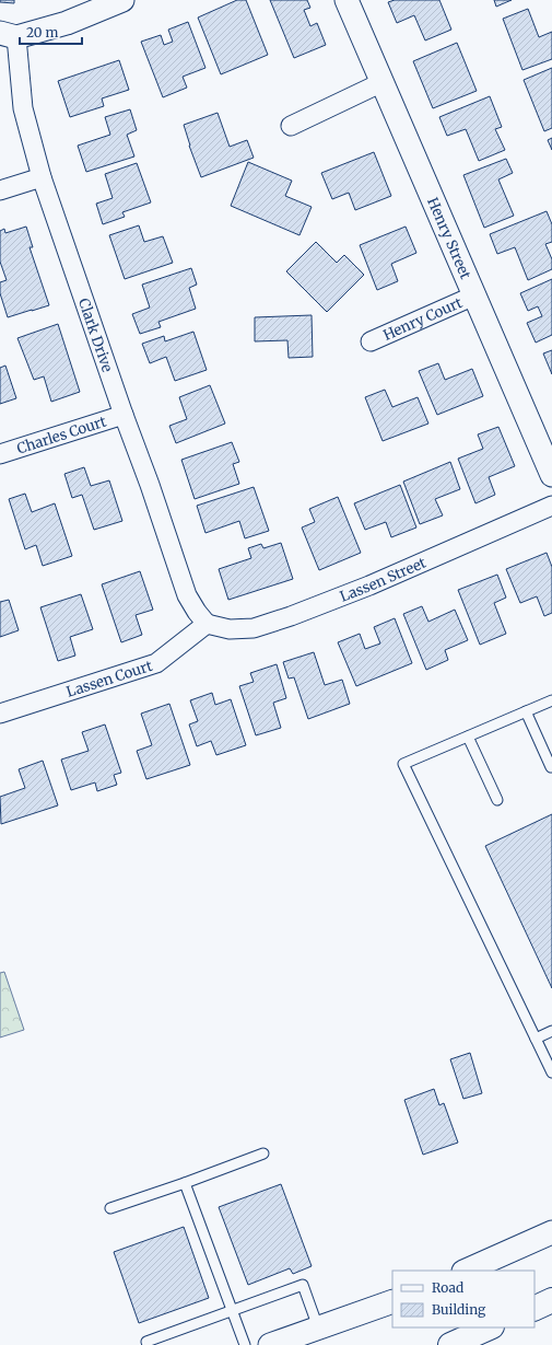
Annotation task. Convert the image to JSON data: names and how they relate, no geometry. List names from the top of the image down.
{
  "streets": {
    "street": [
      "Henry Street",
      "Henry Court",
      "Clark Drive",
      "Charles Court",
      "Lassen Street",
      "Lassen Court"
    ]
  },
  "crossings": [
    ["Henry Street", "Henry Court"],
    ["Clark Drive", "Charles Court"],
    ["Clark Drive", "Lassen Street"],
    ["Clark Drive", "Lassen Court"],
    ["Lassen Street", "Lassen Court"]
  ],
  "legend": ["Road", "Building"],
  "scale_bar": "20 m"
}
